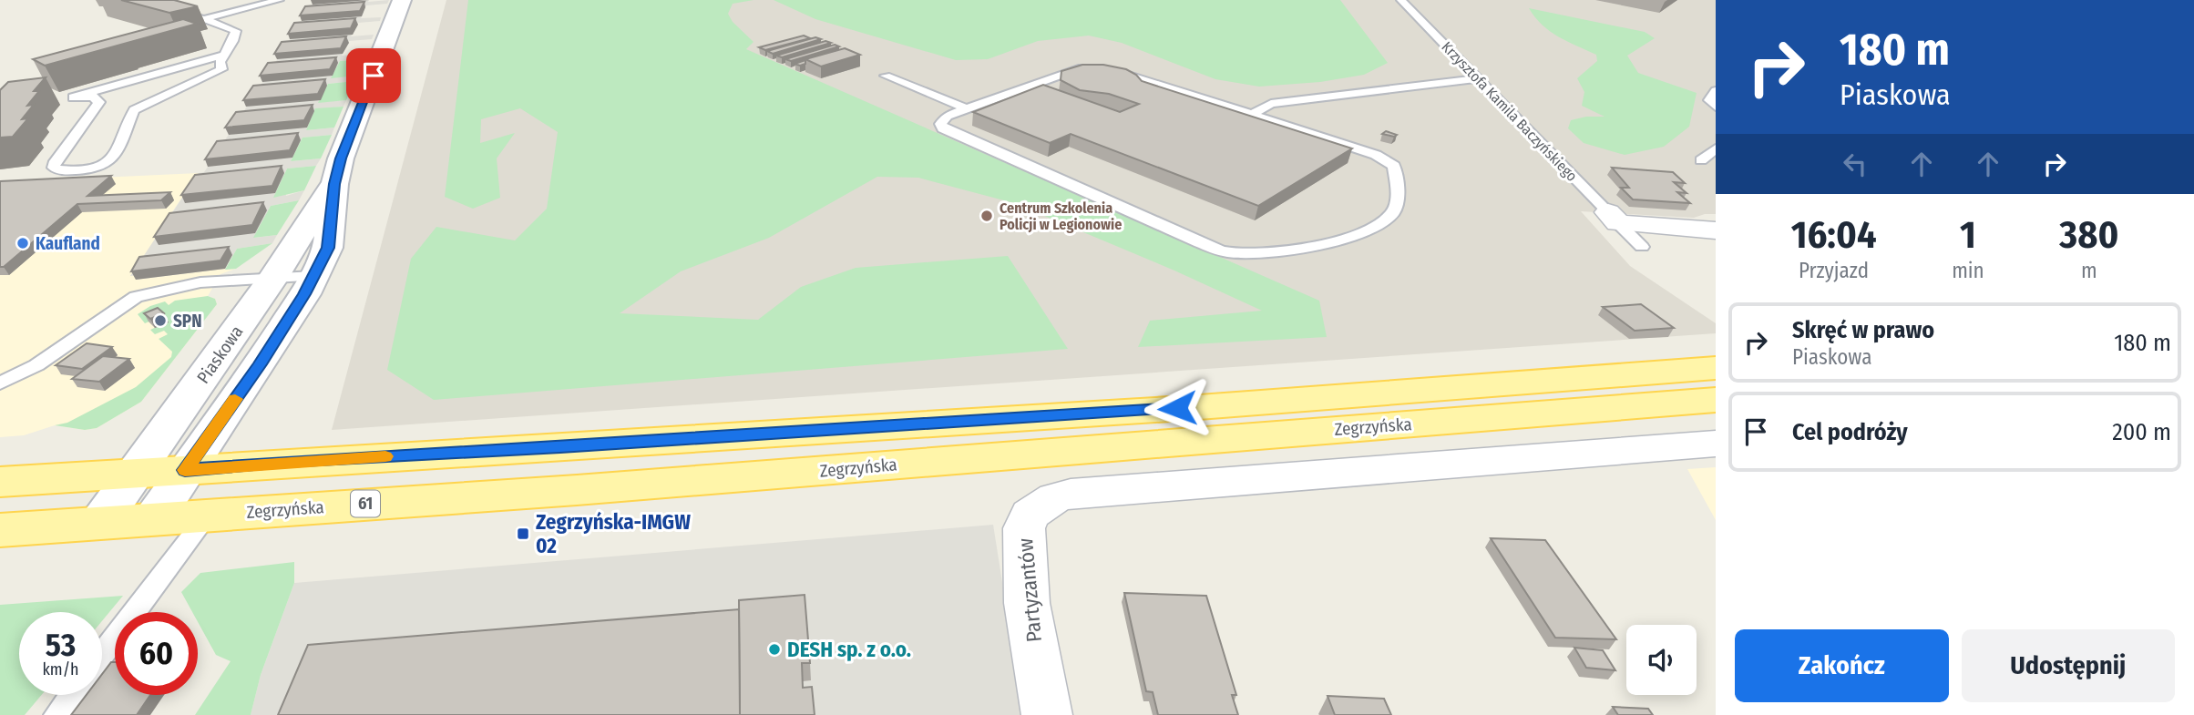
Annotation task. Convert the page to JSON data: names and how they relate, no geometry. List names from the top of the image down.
{
  "streets": {
    "main road": ["Zegrzyńska", "61"],
    "street": ["Piaskowa", "Partyzantów"],
    "lane": ["Krzysztofa Kamila Baczyńskiego"]
  },
  "crossings": [
    ["Piaskowa", "Zegrzyńska"]
  ],
  "places": {
    "other": [
      "Centrum Szkolenia Policji w Legionowie",
      "Kaufland",
      "SPN",
      "DESH sp. z o.o."
    ],
    "transit": ["Zegrzyńska-IMGW 02"]
  },
  "page": {
    "turn": ["180 m", "Piaskowa"],
    "eta": [
      "16:04",
      "Przyjazd",
      "1",
      "min",
      "380",
      "m"
    ],
    "list": [
      {
        "name": "Skręć w prawo",
        "note": "Piaskowa",
        "value": "180 m"
      },
      {
        "name": "Cel podróży",
        "value": "200 m"
      }
    ],
    "speed": "53 km/h",
    "limit": "60",
    "buttons": ["Zakończ", "Udostępnij"]
  }
}
